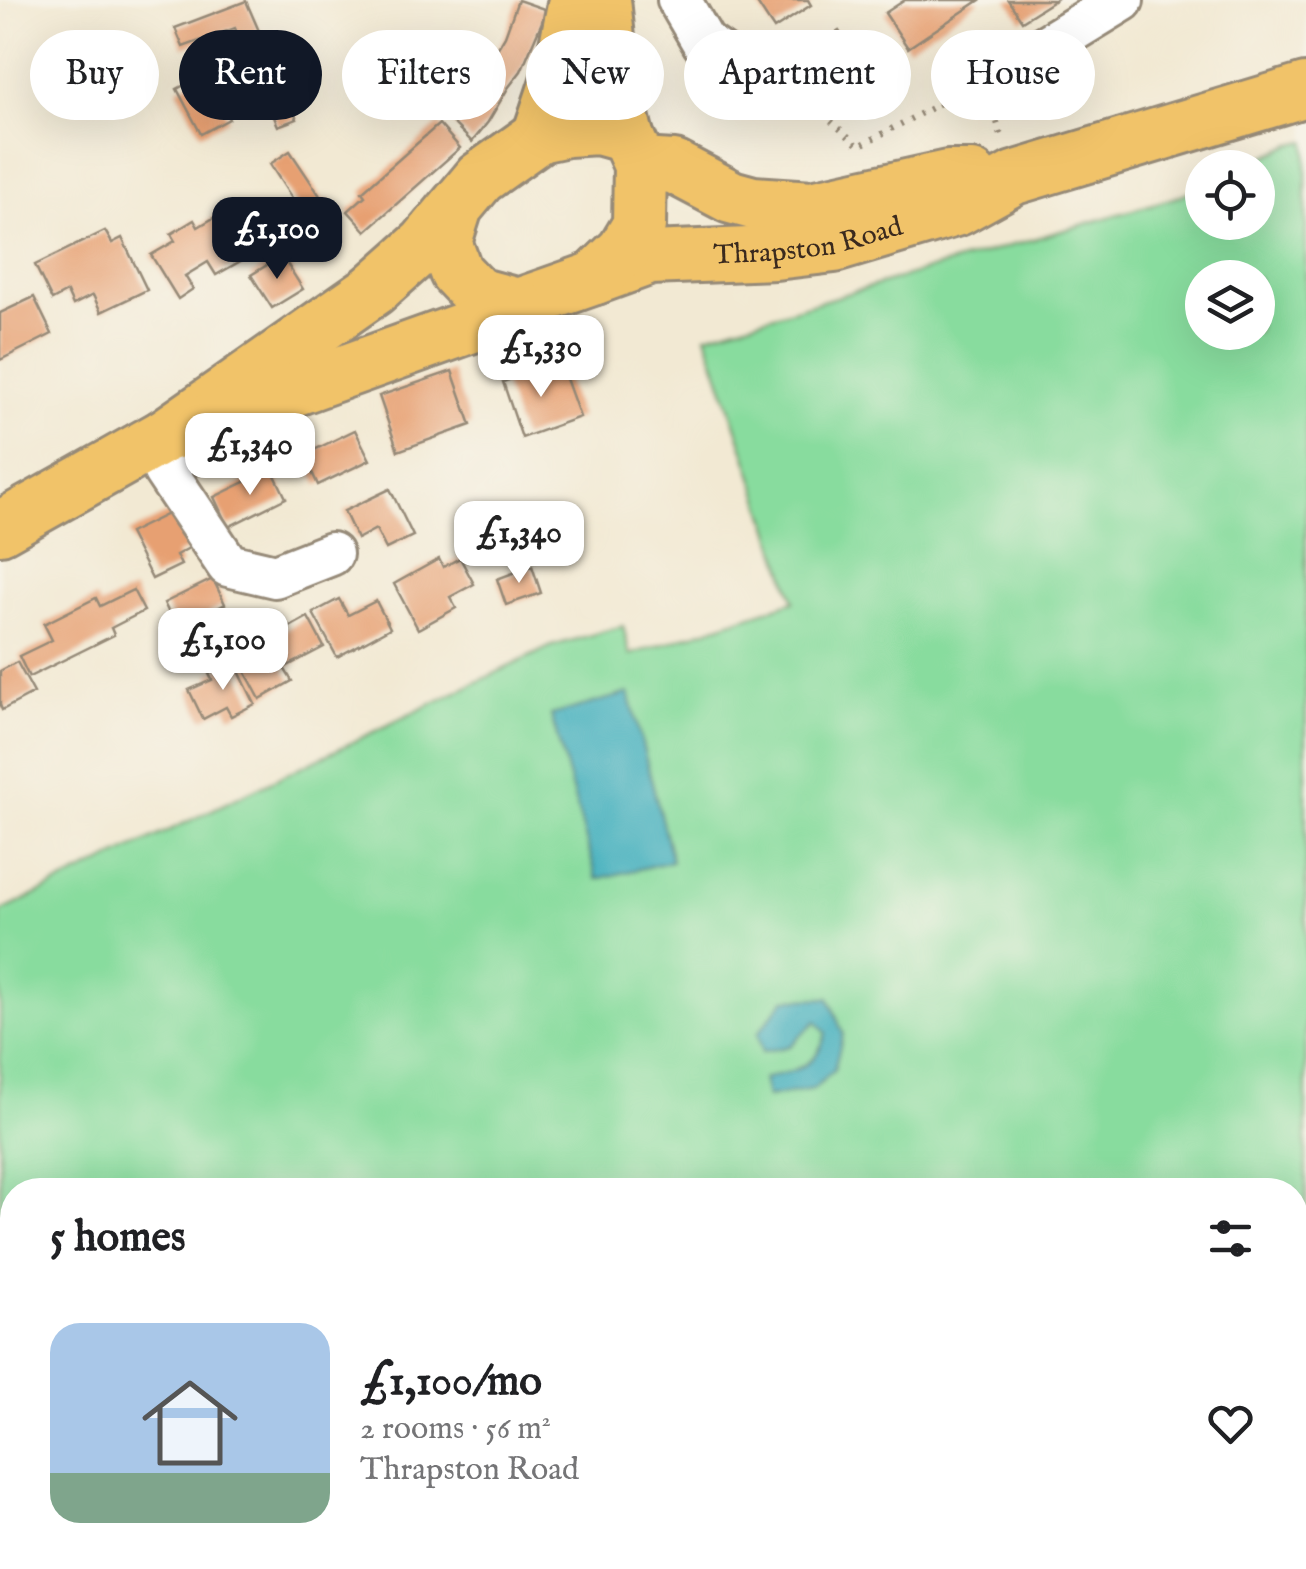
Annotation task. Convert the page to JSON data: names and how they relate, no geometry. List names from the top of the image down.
{
  "streets": {
    "main road": ["Thrapston Road"]
  },
  "page": {
    "chip": [
      "Buy",
      "Rent",
      "Filters",
      "New",
      "Apartment",
      "House"
    ],
    "price": [
      "£1,100",
      "£1,330",
      "£1,340",
      "£1,340",
      "£1,100"
    ],
    "heading": "5 homes",
    "list": [
      {
        "name": "£1,100/mo",
        "note": "2 rooms · 56 m² · Thrapston Road"
      }
    ]
  }
}
